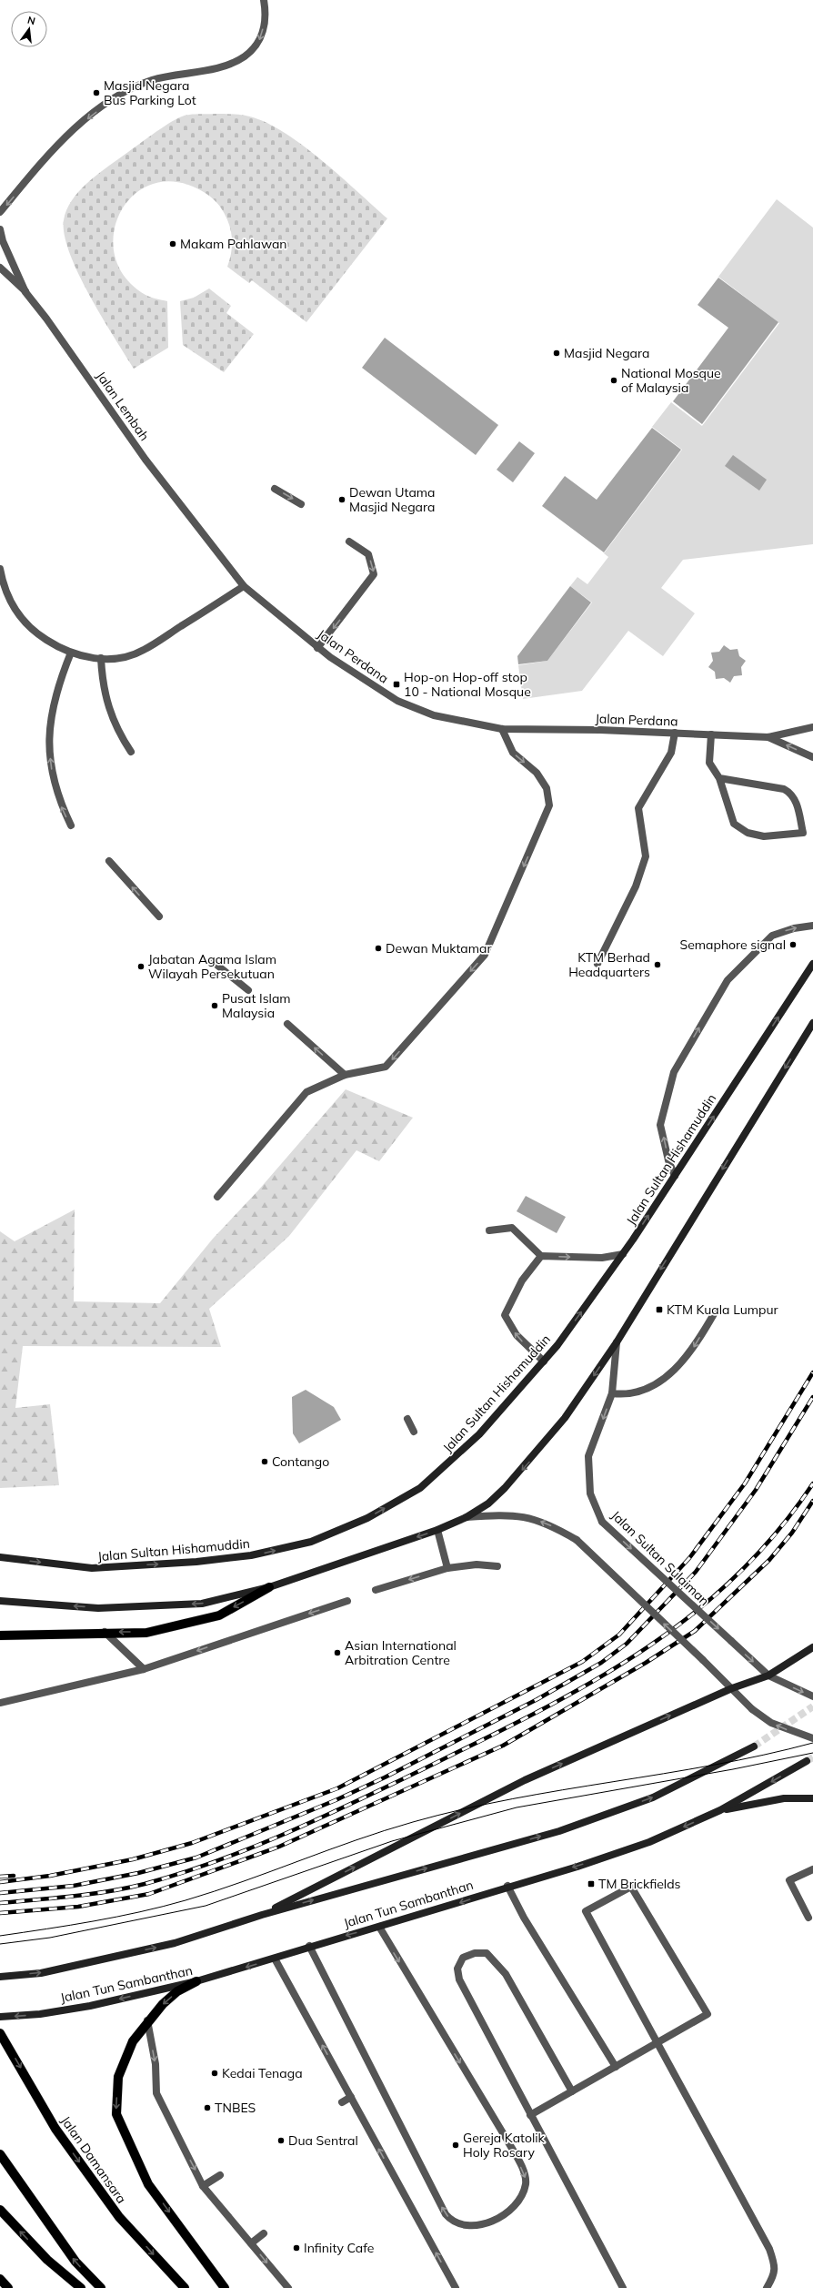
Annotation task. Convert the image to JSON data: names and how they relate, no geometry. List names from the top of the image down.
{
  "streets": {
    "main road": ["Jalan Sultan Hishamuddin", "Jalan Tun Sambanthan", "Jalan Damansara"],
    "street": ["Jalan Lembah", "Jalan Perdana", "Jalan Sultan Sulaiman"]
  },
  "crossings": [
    ["Jalan Lembah", "Jalan Perdana"]
  ],
  "one_way": ["Jalan Sultan Sulaiman"],
  "places": {
    "other": [
      "Masjid Negara Bus Parking Lot",
      "Makam Pahlawan",
      "Masjid Negara",
      "National Mosque of Malaysia",
      "Dewan Utama Masjid Negara",
      "Semaphore signal",
      "Dewan Muktamar",
      "KTM Berhad Headquarters",
      "Jabatan Agama Islam Wilayah Persekutuan",
      "Pusat Islam Malaysia",
      "Contango",
      "Asian International Arbitration Centre",
      "Kedai Tenaga",
      "TNBES",
      "Dua Sentral",
      "Gereja Katolik Holy Rosary",
      "Infinity Cafe"
    ],
    "transit": ["Hop-on Hop-off stop 10 - National Mosque", "KTM Kuala Lumpur", "TM Brickfields"]
  },
  "north": "top"
}
